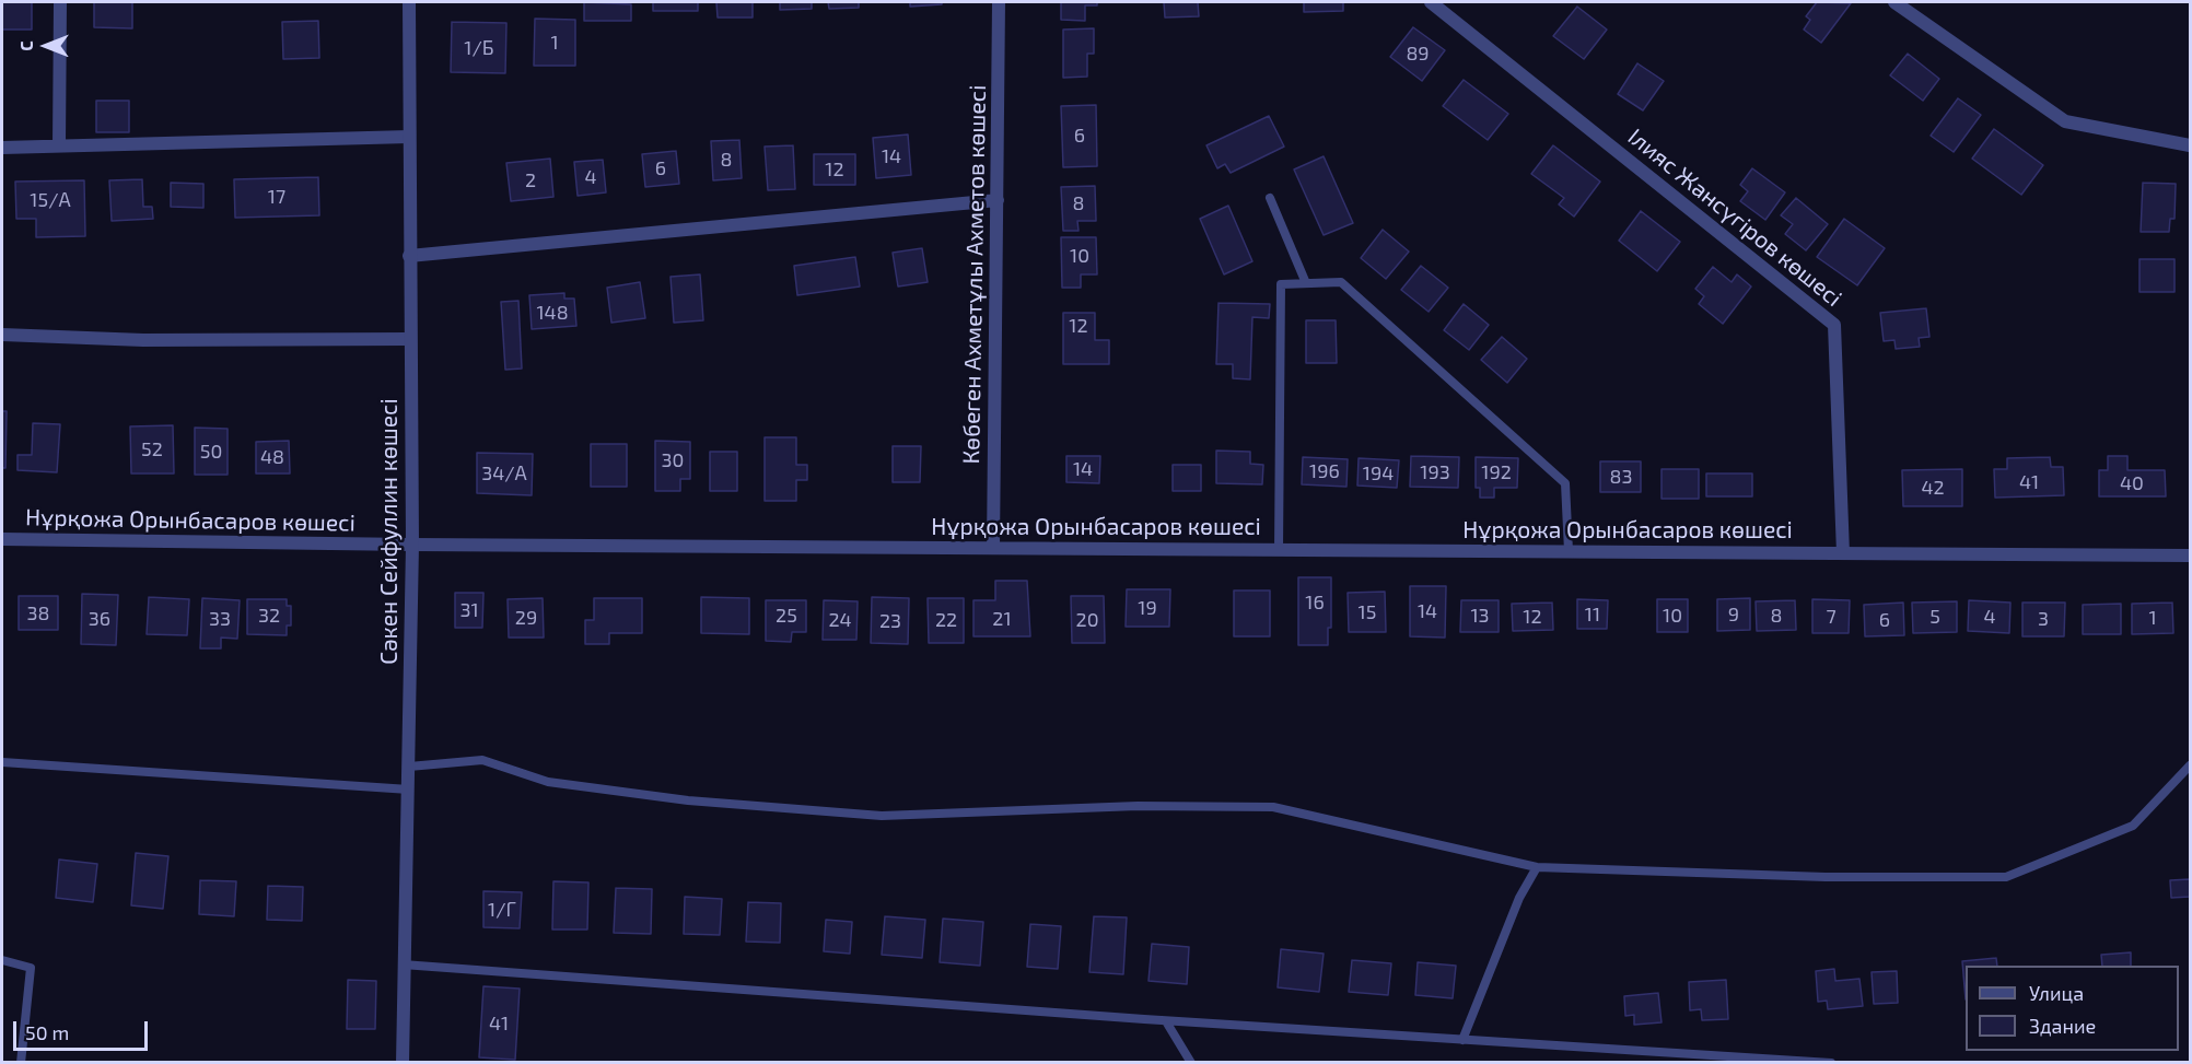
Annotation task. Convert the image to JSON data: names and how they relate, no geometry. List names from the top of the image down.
{
  "streets": {
    "street": [
      "Ілияс Жансүгіров көшесі",
      "Көбеген Ахметұлы Ахметов көшесі",
      "Нұрқожа Орынбасаров көшесі",
      "Сәкен Сейфуллин көшесі"
    ]
  },
  "crossings": [
    ["Ілияс Жансүгіров көшесі", "Нұрқожа Орынбасаров көшесі"],
    ["Көбеген Ахметұлы Ахметов көшесі", "Нұрқожа Орынбасаров көшесі"],
    ["Нұрқожа Орынбасаров көшесі", "Сәкен Сейфуллин көшесі"]
  ],
  "house_numbers": [
    "1",
    "1/Б",
    "89",
    "6",
    "14",
    "8",
    "6",
    "12",
    "4",
    "2",
    "17",
    "15/А",
    "8",
    "10",
    "148",
    "12",
    "52",
    "50",
    "48",
    "30",
    "14",
    "196",
    "193",
    "192",
    "34/А",
    "194",
    "83",
    "41",
    "40",
    "42",
    "16",
    "19",
    "31",
    "14",
    "15",
    "38",
    "11",
    "9",
    "32",
    "25",
    "13",
    "10",
    "8",
    "12",
    "7",
    "5",
    "4",
    "29",
    "1",
    "36",
    "33",
    "21",
    "3",
    "24",
    "22",
    "20",
    "6",
    "23",
    "1/Г",
    "41"
  ],
  "legend": ["Улица", "Здание"],
  "scale_bar": "50 m",
  "north": "left"
}
